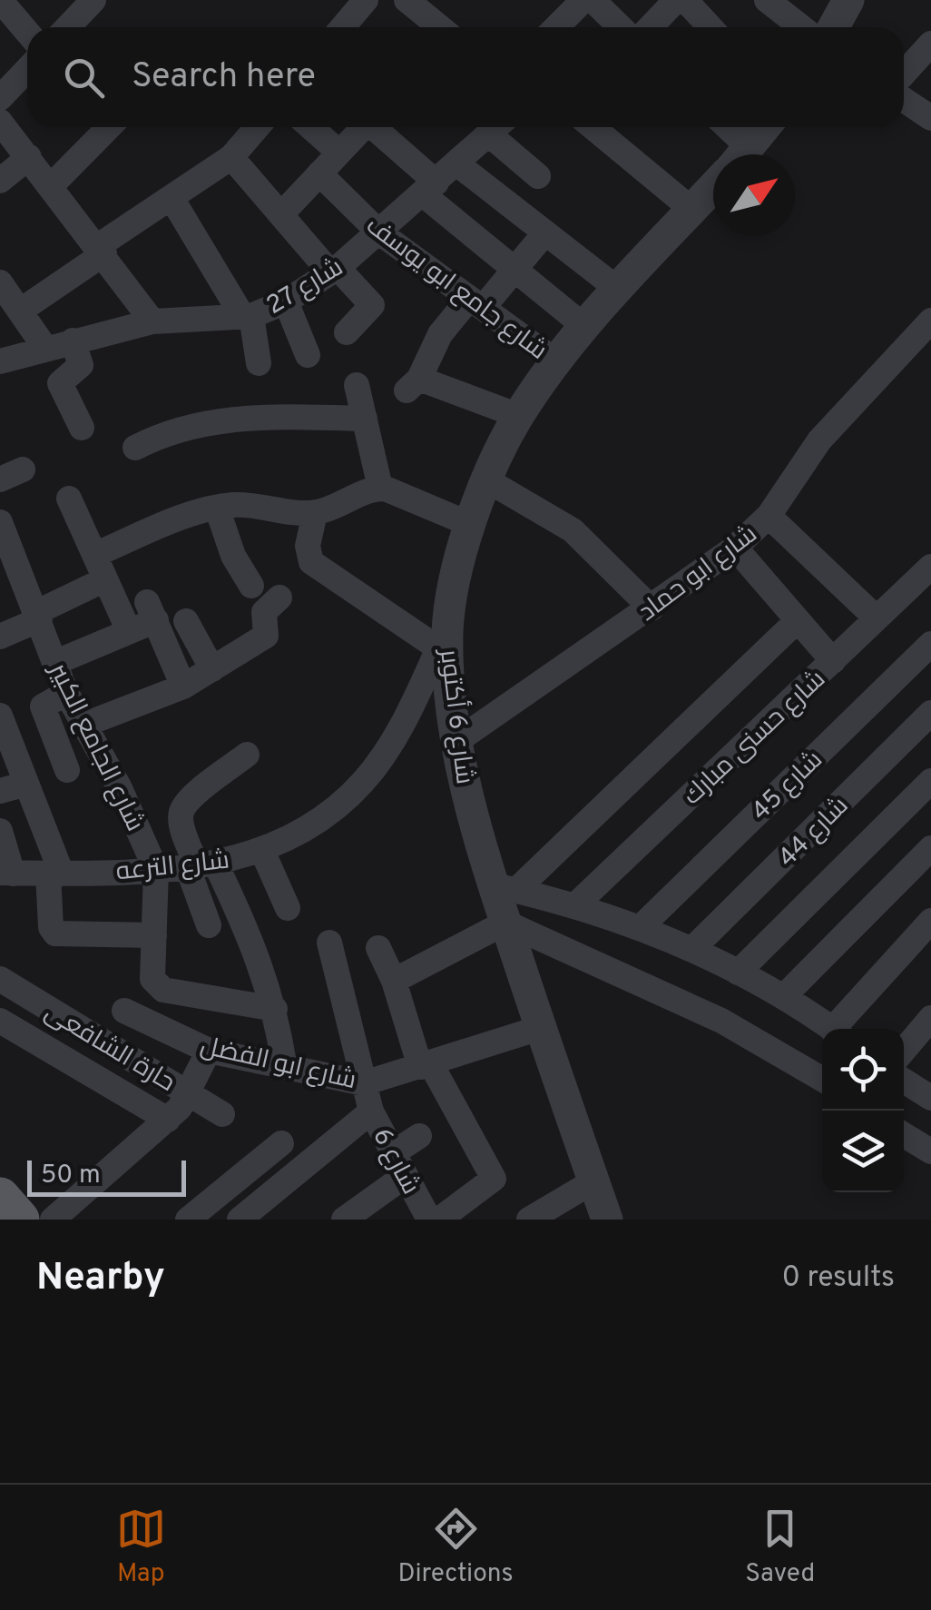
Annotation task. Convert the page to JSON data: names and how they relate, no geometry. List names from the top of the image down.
{
  "streets": {
    "street": [
      "شارع 27",
      "شارع جامع ابو يوسف",
      "شارع ابو حماد",
      "شارع 6 أكتوبر",
      "شارع حسنى مبارك",
      "شارع الجامع الكبير",
      "شارع 45",
      "شارع 44",
      "شارع الترعه",
      "حارة الشافعى",
      "شارع ابو الفضل",
      "شارع 6"
    ]
  },
  "crossings": [
    ["شارع 27", "شارع جامع ابو يوسف"],
    ["شارع جامع ابو يوسف", "شارع 6 أكتوبر"],
    ["شارع ابو حماد", "شارع 6 أكتوبر"],
    ["شارع 6 أكتوبر", "شارع الترعه"],
    ["شارع 6 أكتوبر", "شارع ابو الفضل"],
    ["شارع الجامع الكبير", "شارع الترعه"],
    ["شارع ابو الفضل", "شارع 6"]
  ],
  "scale_bar": "50 m",
  "north": "top right",
  "page": {
    "search": "Search here",
    "scale": "50 m",
    "heading": ["Nearby", "0 results"],
    "nav": ["Map", "Directions", "Saved"]
  }
}
